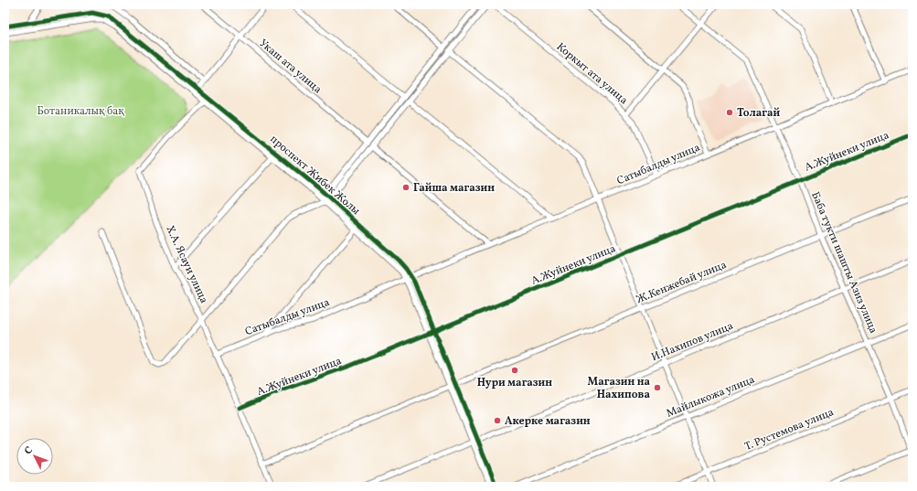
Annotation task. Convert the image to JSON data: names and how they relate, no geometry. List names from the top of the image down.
{
  "streets": {
    "street": [
      "Укаш ата улица",
      "Коркыт ата улица",
      "А.Жуйнеки улица",
      "Сатыбалды улица",
      "проспект Жибек Жолы",
      "Баба тукти шашты Азиз улица",
      "Х.А. Ясауи улица",
      "Ж.Кенжебай улица",
      "И.Нахипов улица",
      "Майлыкожа улица",
      "Т. Рустемова улица"
    ]
  },
  "crossings": [
    ["Коркыт ата улица", "Сатыбалды улица"],
    ["А.Жуйнеки улица", "проспект Жибек Жолы"],
    ["А.Жуйнеки улица", "Баба тукти шашты Азиз улица"],
    ["Сатыбалды улица", "проспект Жибек Жолы"],
    ["Сатыбалды улица", "Баба тукти шашты Азиз улица"],
    ["проспект Жибек Жолы", "Х.А. Ясауи улица"],
    ["проспект Жибек Жолы", "Ж.Кенжебай улица"],
    ["проспект Жибек Жолы", "И.Нахипов улица"],
    ["Баба тукти шашты Азиз улица", "Ж.Кенжебай улица"],
    ["Баба тукти шашты Азиз улица", "И.Нахипов улица"],
    ["Баба тукти шашты Азиз улица", "Майлыкожа улица"],
    ["Баба тукти шашты Азиз улица", "Т. Рустемова улица"]
  ],
  "parks": ["Ботаникалық бақ"],
  "places": [
    "Толагай",
    "Гайша магазин",
    "Нури магазин",
    "Магазин на Нахипова",
    "Акерке магазин"
  ],
  "north": "top left"
}
